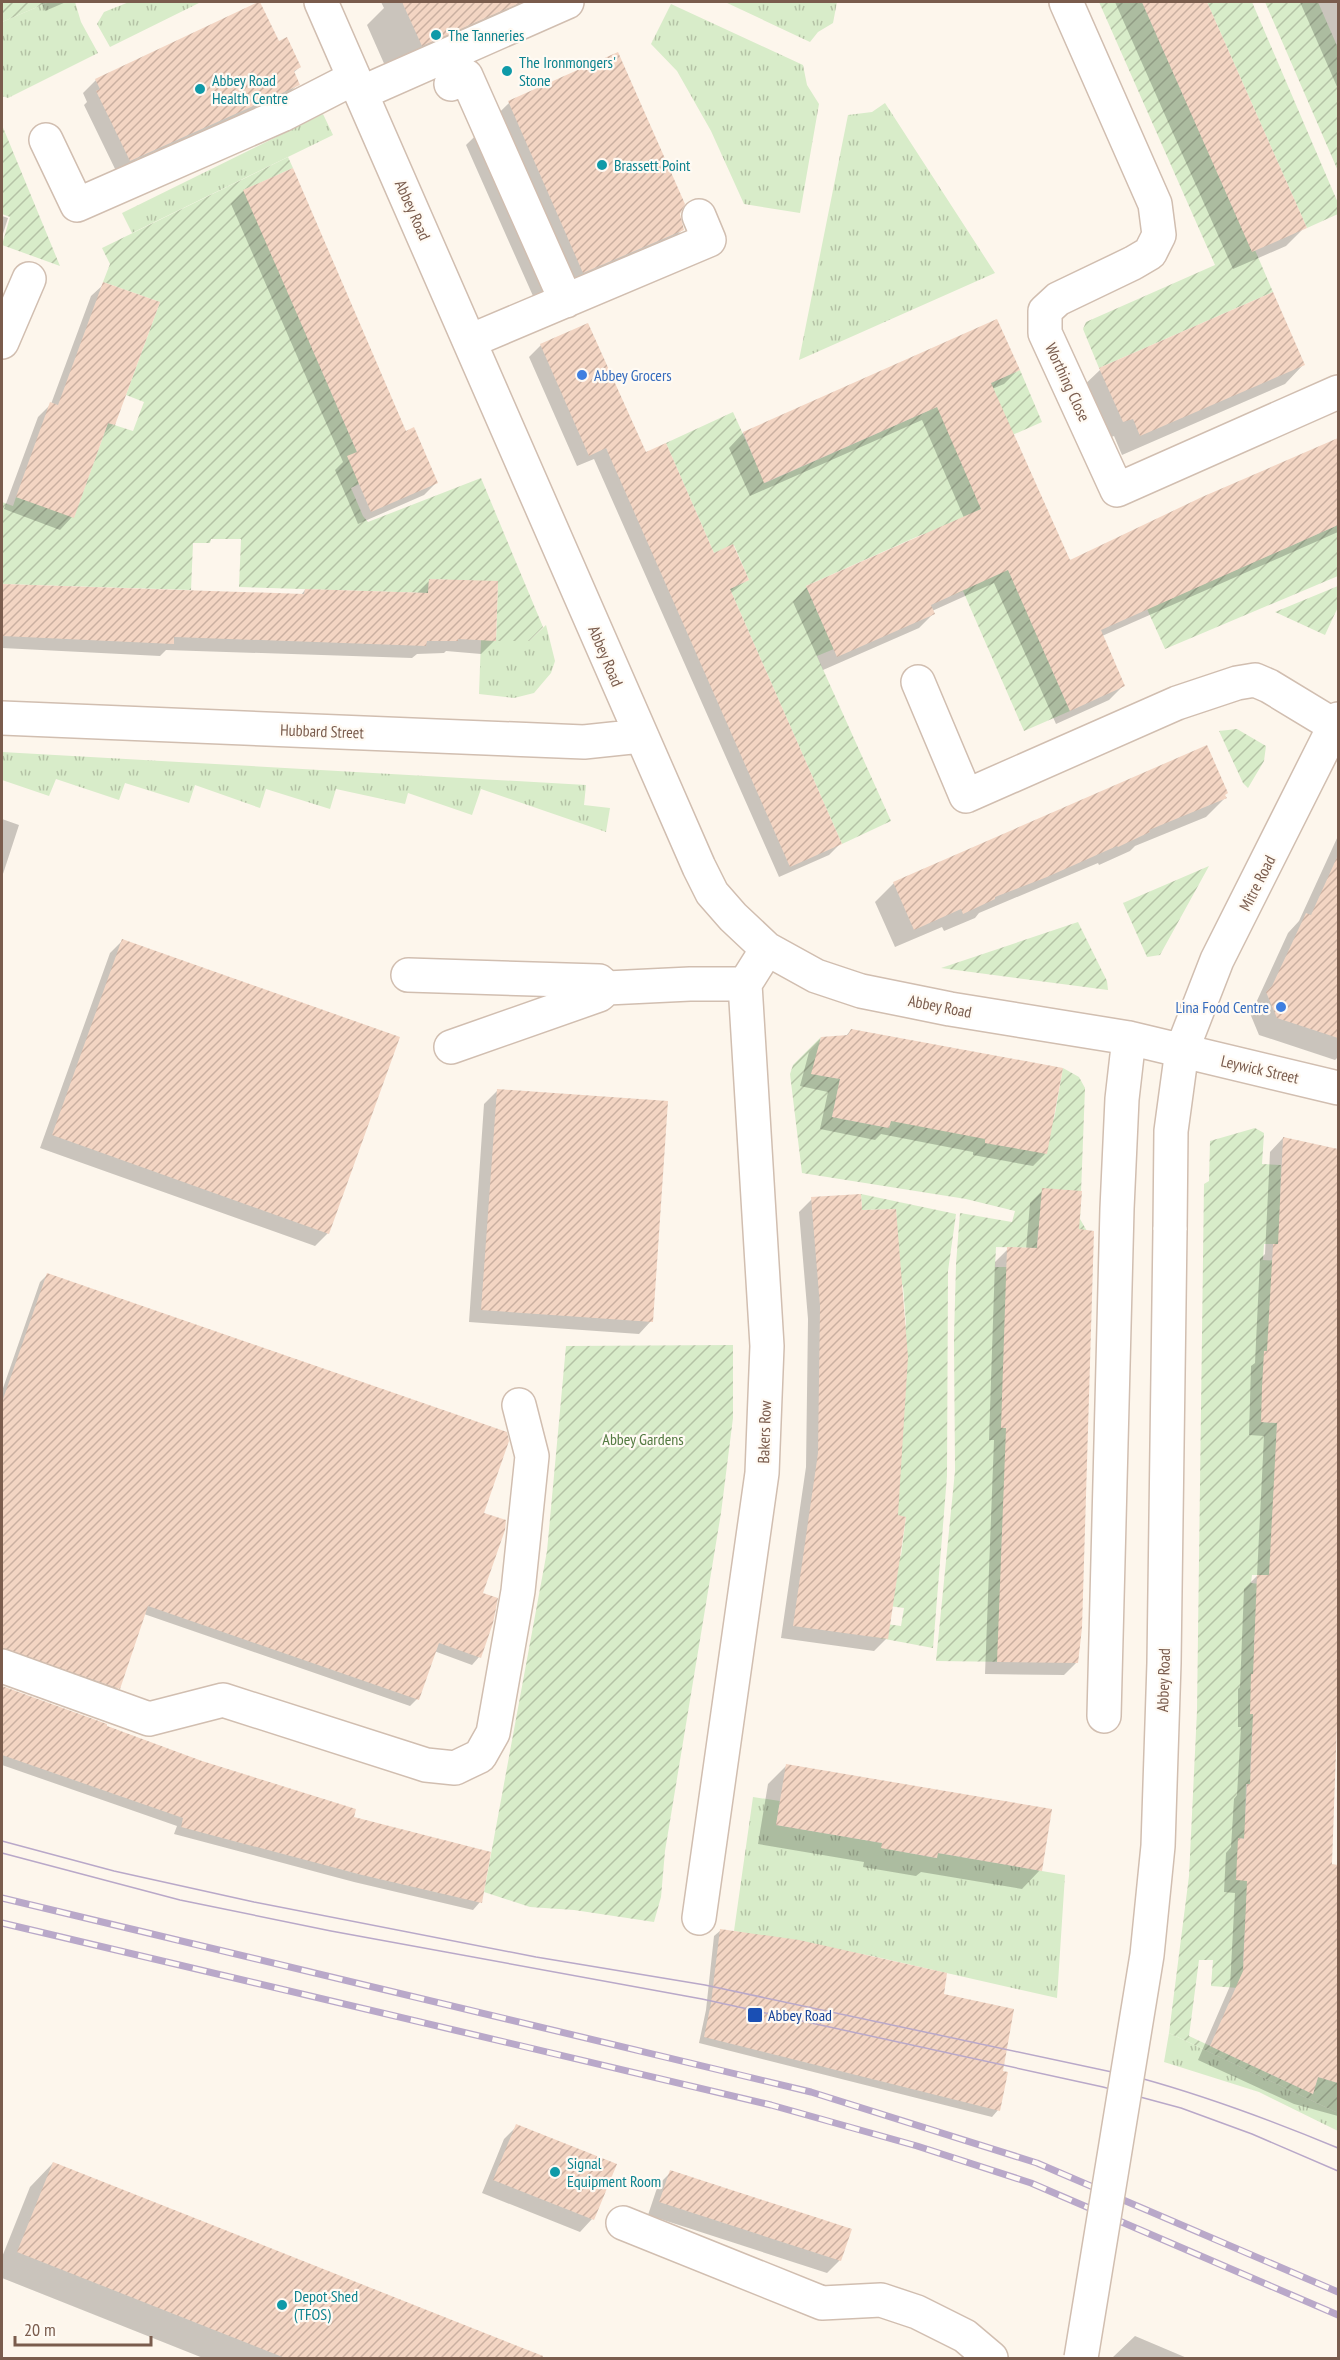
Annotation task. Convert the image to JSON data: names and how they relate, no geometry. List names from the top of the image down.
{
  "streets": {
    "street": [
      "Abbey Road",
      "Worthing Close",
      "Hubbard Street",
      "Mitre Road",
      "Leywick Street",
      "Bakers Row"
    ]
  },
  "crossings": [
    ["Abbey Road", "Hubbard Street"],
    ["Abbey Road", "Mitre Road"],
    ["Abbey Road", "Leywick Street"],
    ["Mitre Road", "Leywick Street"]
  ],
  "parks": ["Abbey Gardens"],
  "places": {
    "other": [
      "The Tanneries",
      "The Ironmongers' Stone",
      "Abbey Road Health Centre",
      "Brassett Point",
      "Abbey Grocers",
      "Lina Food Centre",
      "Signal Equipment Room",
      "Depot Shed (TFOS)"
    ],
    "transit": ["Abbey Road"]
  },
  "scale_bar": "20 m"
}
